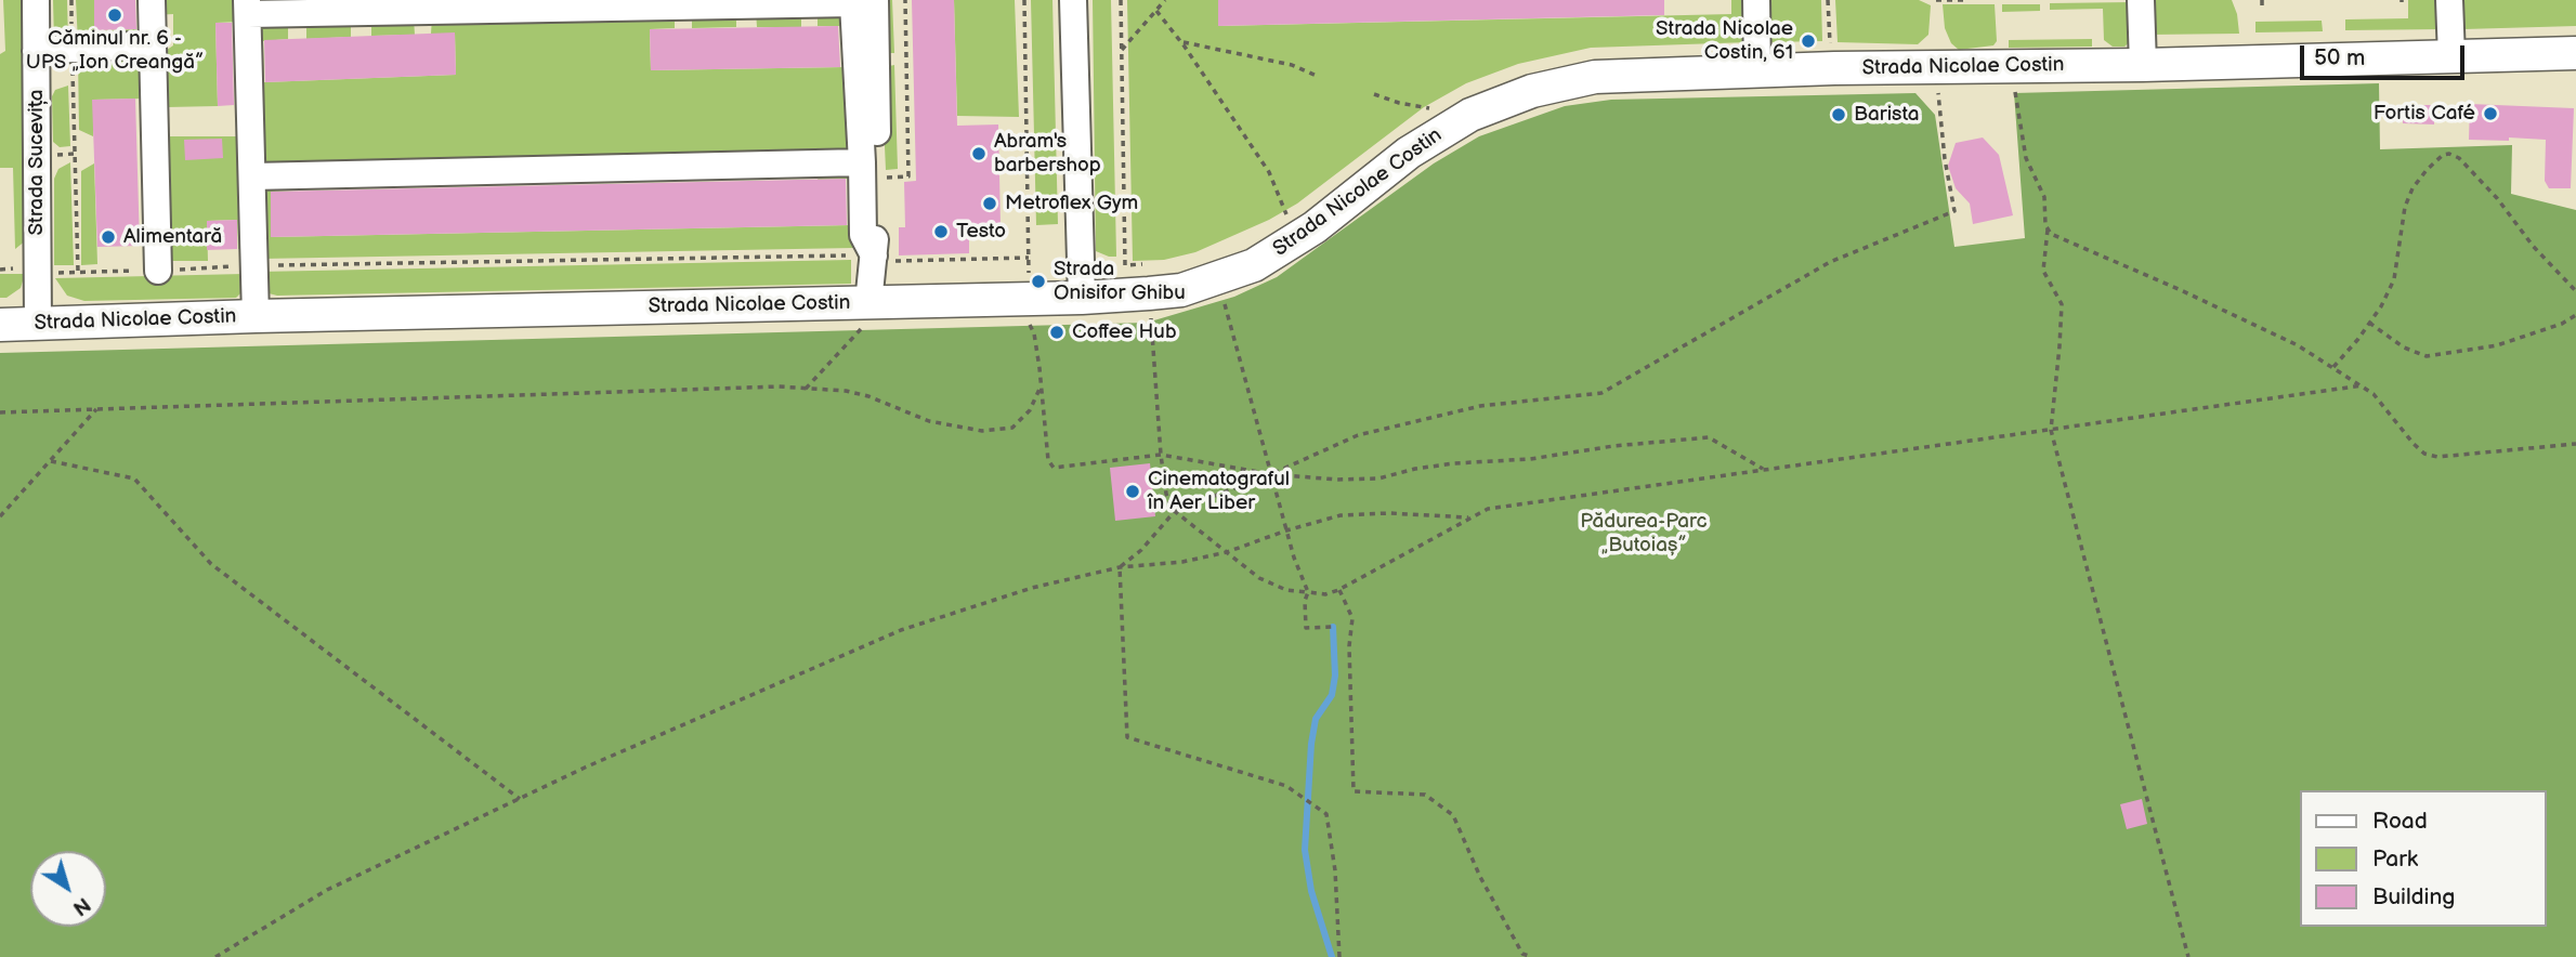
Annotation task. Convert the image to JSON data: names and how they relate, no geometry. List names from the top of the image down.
{
  "streets": {
    "main road": ["Strada Nicolae Costin"],
    "street": ["Strada Sucevița"]
  },
  "crossings": [
    ["Strada Nicolae Costin", "Strada Sucevița"]
  ],
  "parks": ["Pădurea-Parc „Butoiaș”"],
  "places": [
    "Căminul nr. 6 - UPS „Ion Creangă”",
    "Strada Nicolae Costin, 61",
    "Fortis Café",
    "Barista",
    "Abram's barbershop",
    "Metroflex Gym",
    "Testo",
    "Alimentară",
    "Strada Onisifor Ghibu",
    "Coffee Hub",
    "Cinematograful în Aer Liber"
  ],
  "legend": ["Road", "Park", "Building"],
  "scale_bar": "50 m",
  "north": "bottom right"
}
